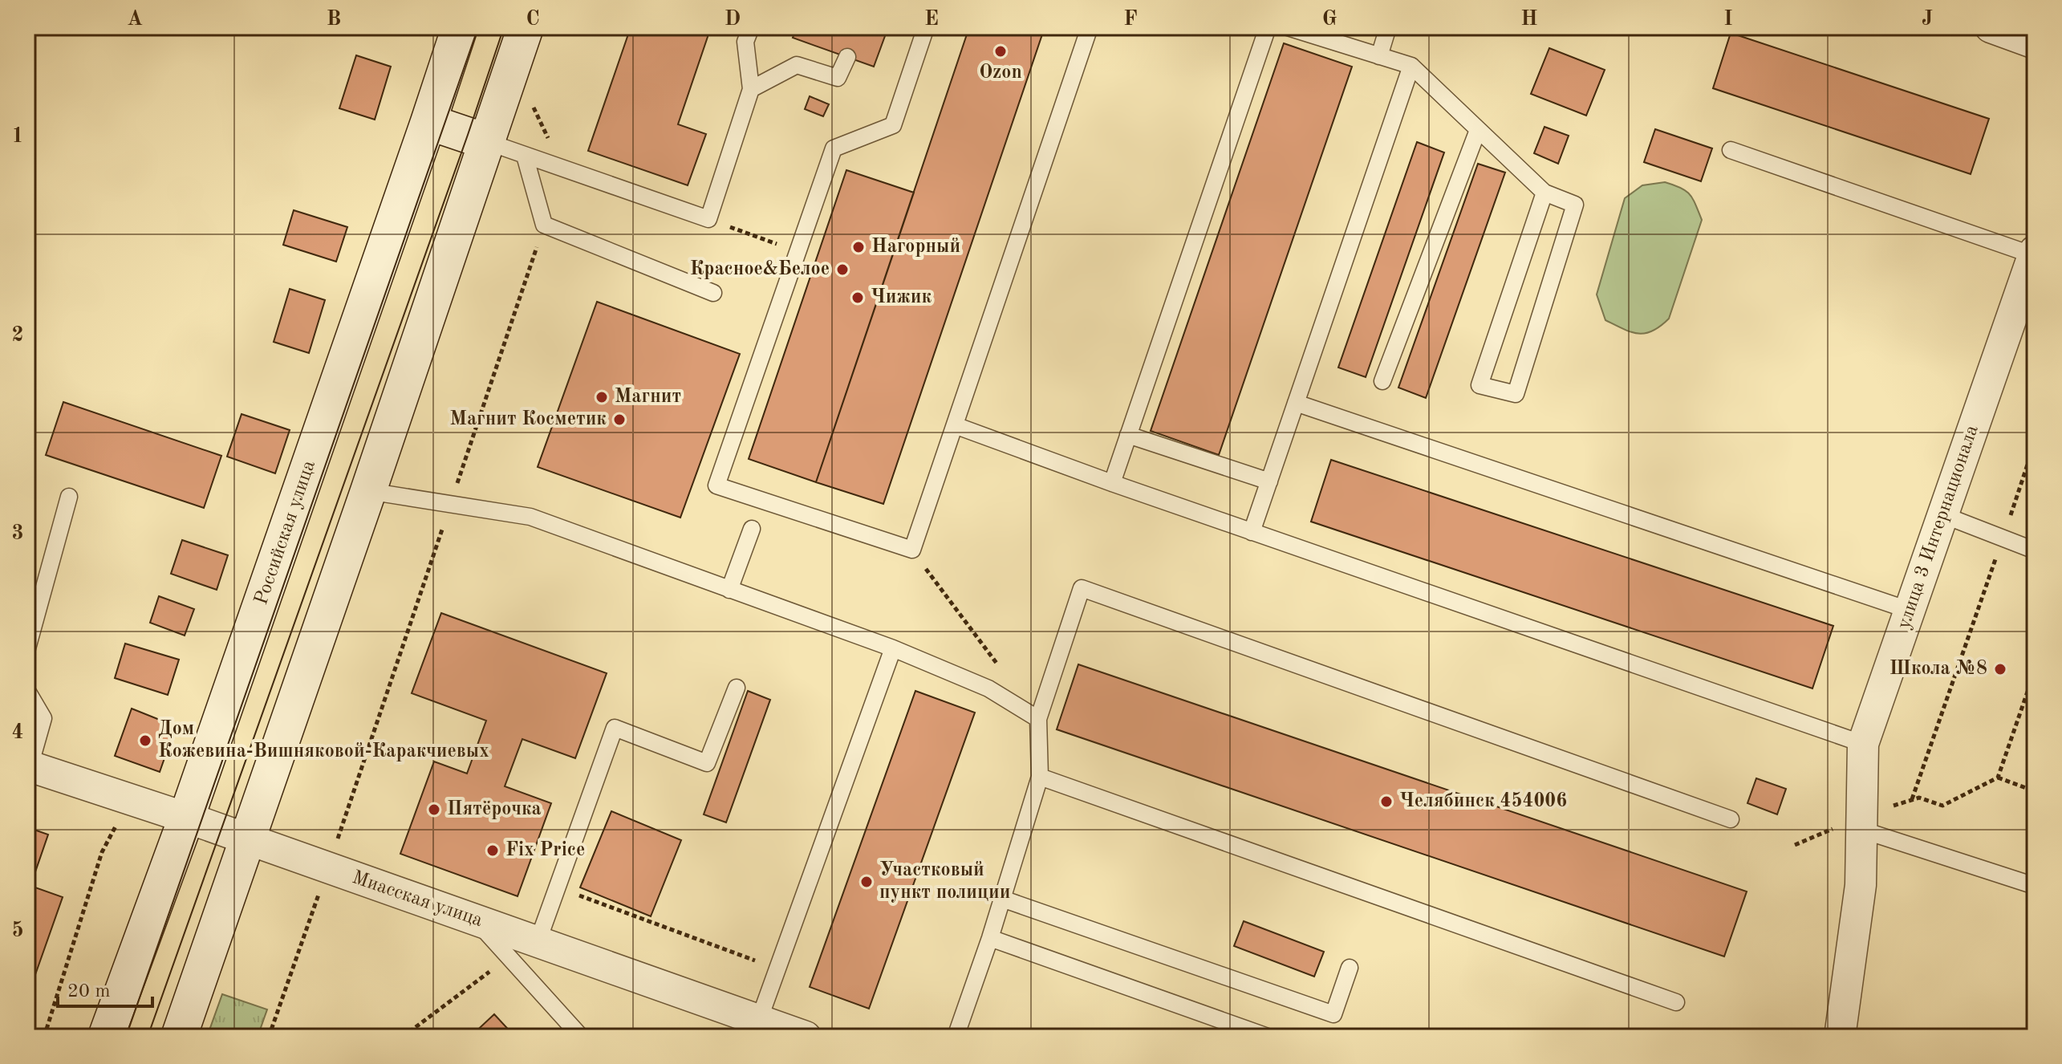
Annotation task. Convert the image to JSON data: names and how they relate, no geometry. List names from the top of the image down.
{
  "streets": {
    "main road": ["Российская улица"],
    "street": ["улица 3 Интернационала", "Миасская улица"]
  },
  "crossings": [
    ["Российская улица", "Миасская улица"]
  ],
  "places": [
    "Ozon",
    "Нагорный",
    "Красное&Белое",
    "Чижик",
    "Магнит",
    "Магнит Косметик",
    "Школа №8",
    "Дом Кожевина-Вишняковой-Каракчиевых",
    "Челябинск 454006",
    "Пятёрочка",
    "Fix Price",
    "Участковый пункт полиции"
  ],
  "scale_bar": "20 m",
  "grid": {
    "columns": [
      "A",
      "B",
      "C",
      "D",
      "E",
      "F",
      "G",
      "H",
      "I",
      "J"
    ],
    "rows": [
      "1",
      "2",
      "3",
      "4",
      "5"
    ]
  }
}
